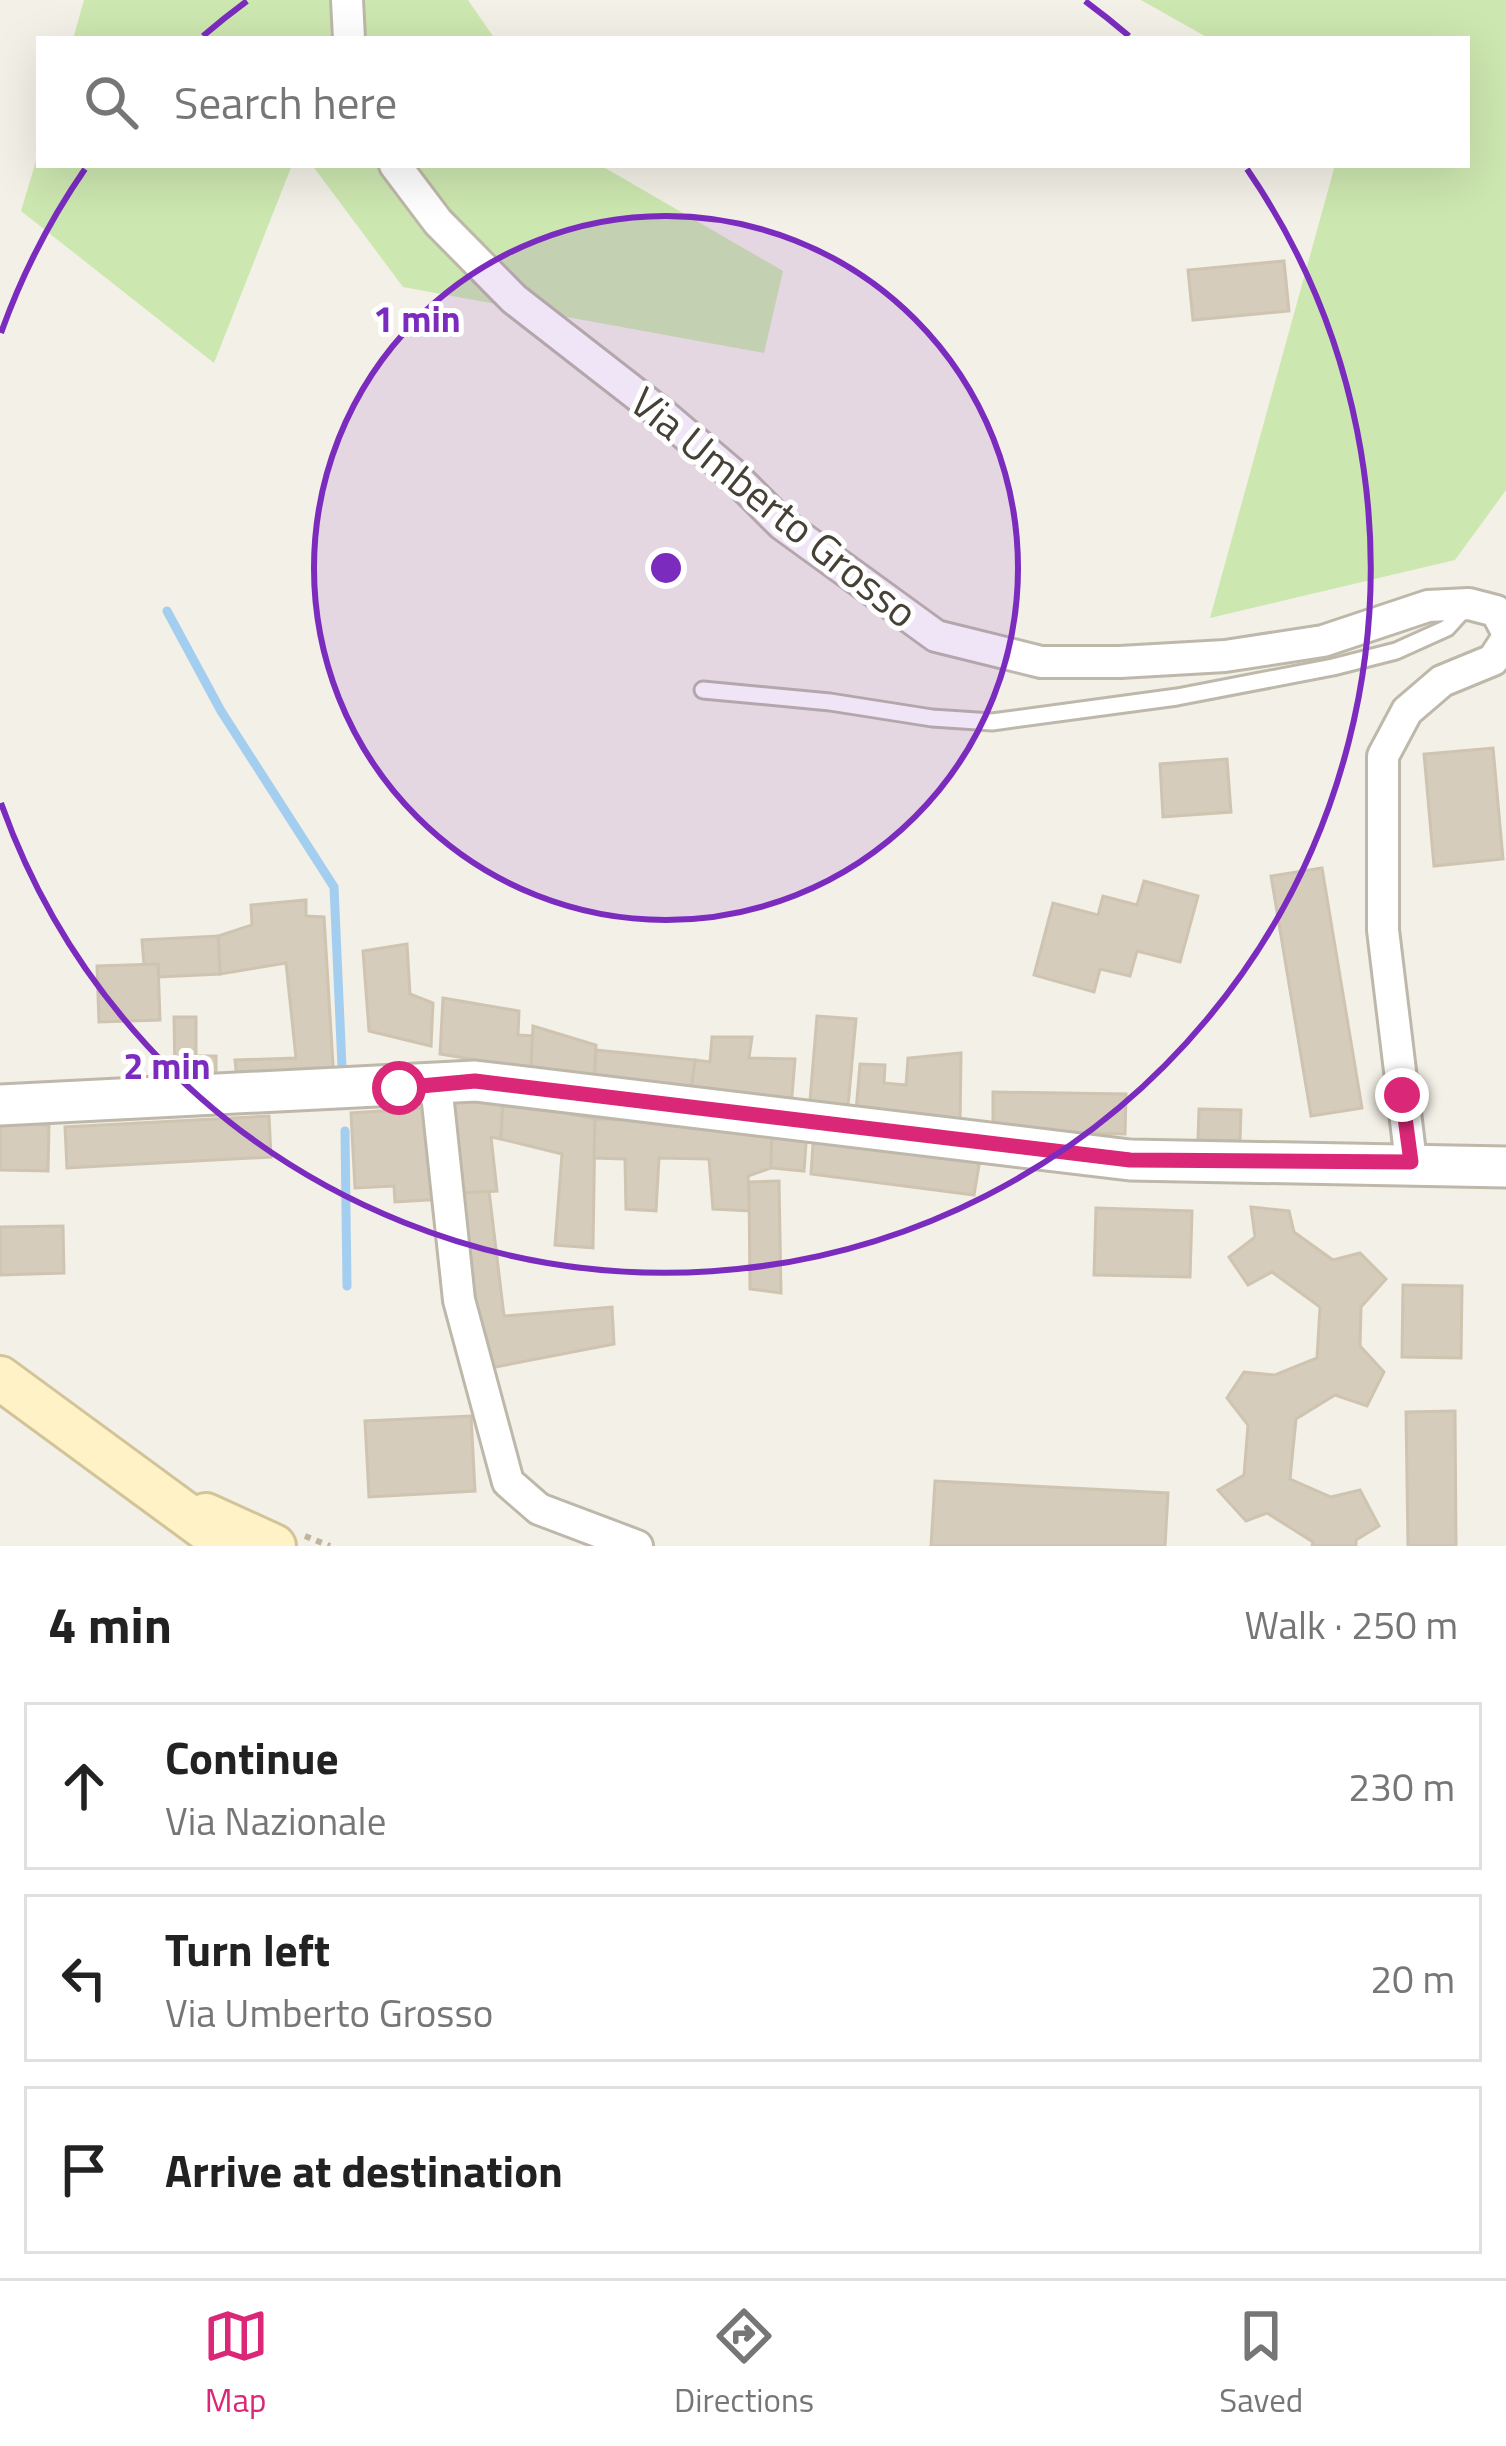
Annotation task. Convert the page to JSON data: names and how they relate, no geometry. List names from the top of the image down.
{
  "streets": {
    "street": ["Via Umberto Grosso"]
  },
  "page": {
    "search": "Search here",
    "heading": ["4 min", "Walk · 250 m"],
    "list": [
      ["Continue", "Via Nazionale", "230 m"],
      ["Turn left", "Via Umberto Grosso", "20 m"],
      "Arrive at destination"
    ],
    "nav": ["Map", "Directions", "Saved"]
  },
  "rings": ["1 min", "2 min"]
}
